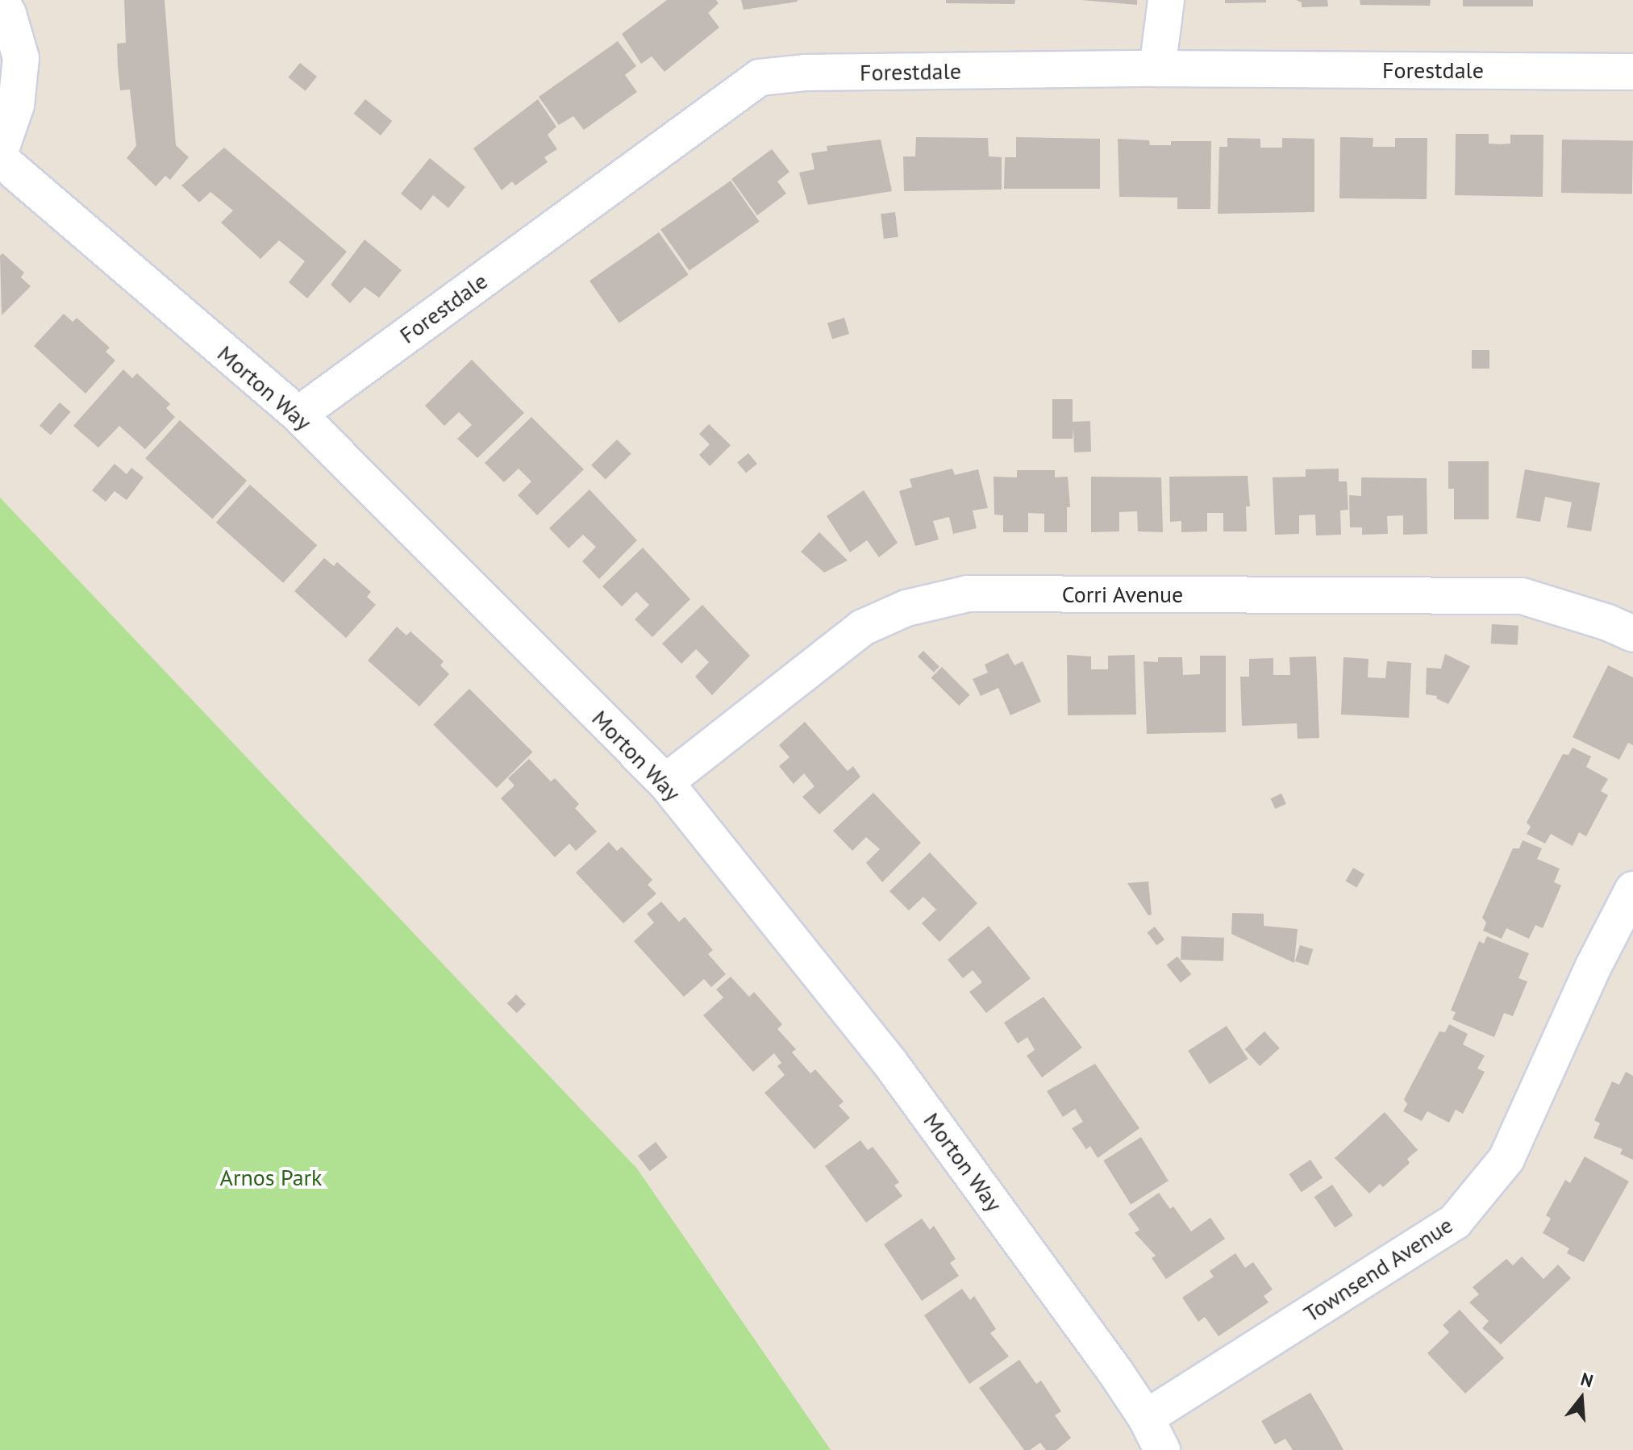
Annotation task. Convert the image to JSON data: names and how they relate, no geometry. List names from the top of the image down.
{
  "streets": {
    "street": [
      "Forestdale",
      "Morton Way",
      "Corri Avenue",
      "Townsend Avenue"
    ]
  },
  "crossings": [
    ["Forestdale", "Morton Way"],
    ["Morton Way", "Corri Avenue"],
    ["Morton Way", "Townsend Avenue"]
  ],
  "parks": ["Arnos Park"],
  "north": "top"
}
